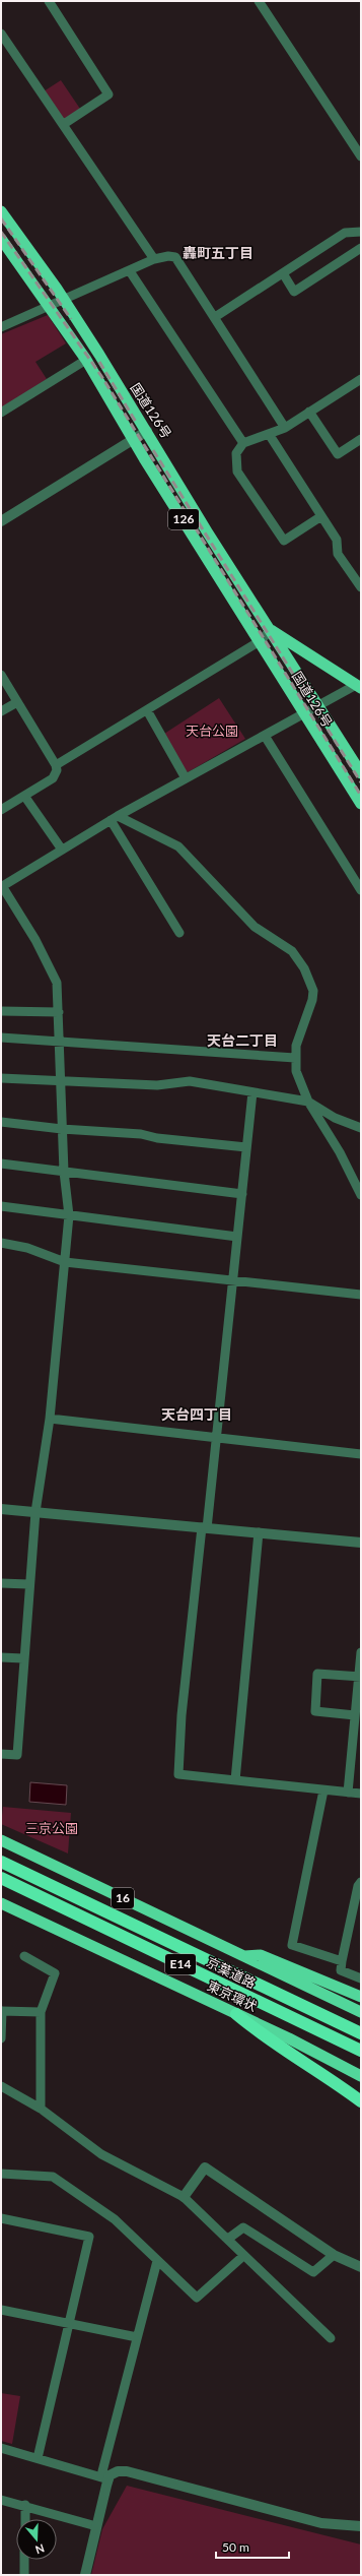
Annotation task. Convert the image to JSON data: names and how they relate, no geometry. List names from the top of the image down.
{
  "streets": {
    "highway": [
      "国道126号",
      "126",
      "16",
      "E14",
      "京葉道路",
      "東京環状"
    ]
  },
  "districts": ["轟町五丁目", "天台二丁目", "天台四丁目"],
  "parks": ["天台公園", "三京公園"],
  "scale_bar": "50 m",
  "north": "bottom"
}
